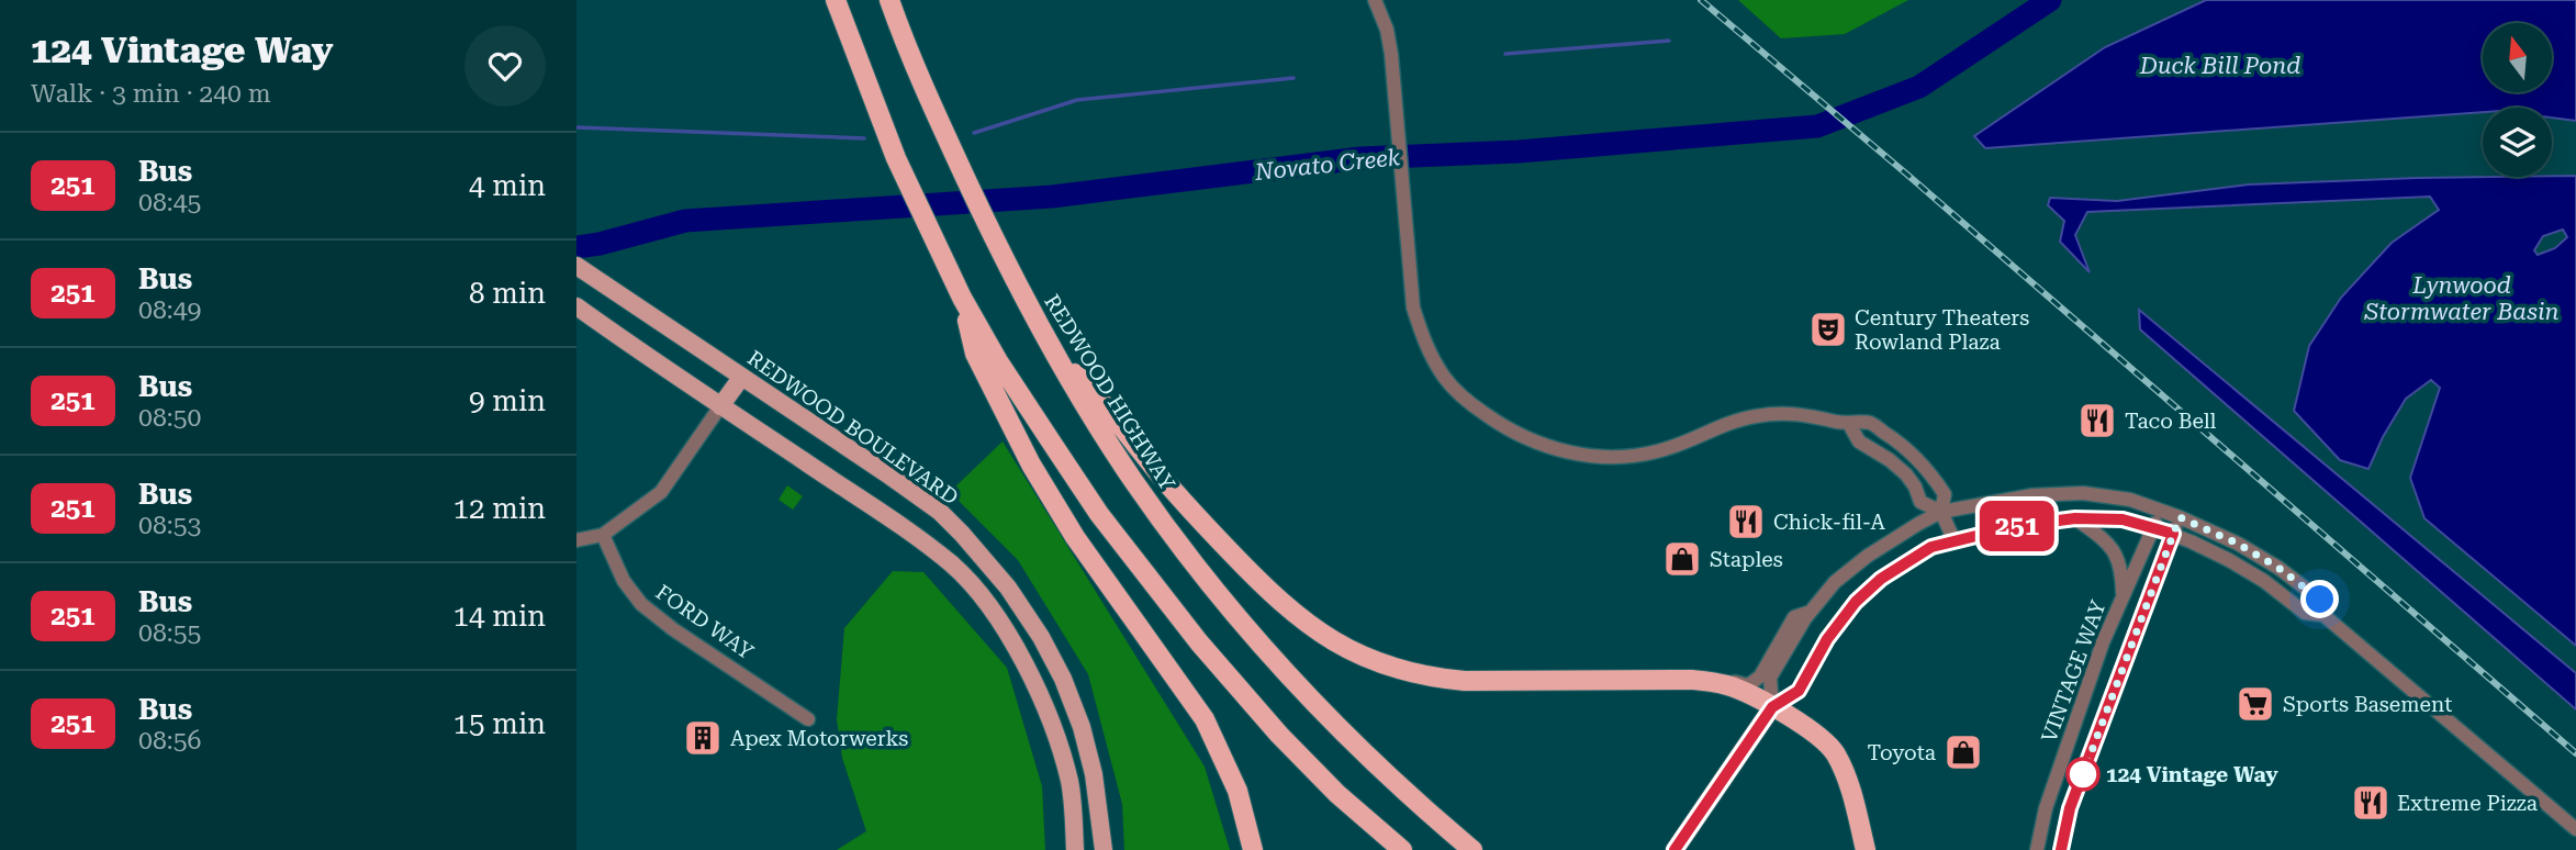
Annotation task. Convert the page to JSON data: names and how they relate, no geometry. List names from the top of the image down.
{
  "streets": {
    "highway": ["REDWOOD HIGHWAY"],
    "main road": ["REDWOOD BOULEVARD"],
    "street": ["FORD WAY", "VINTAGE WAY"]
  },
  "water": ["Duck Bill Pond", "Novato Creek", "Lynwood Stormwater Basin"],
  "places": {
    "theatre": ["Century Theaters Rowland Plaza"],
    "restaurant": ["Taco Bell", "Chick-fil-A", "Extreme Pizza"],
    "shop": ["Staples", "Toyota"],
    "supermarket": ["Sports Basement"],
    "building": ["Apex Motorwerks"],
    "other": ["124 Vintage Way"]
  },
  "lines": ["bus line 251"],
  "north": "top",
  "page": {
    "heading": ["124 Vintage Way", "Walk · 3 min · 240 m"],
    "on_map": "251",
    "list": [
      {
        "mark": "251",
        "name": "Bus",
        "note": "08:45",
        "value": "4 min"
      },
      {
        "mark": "251",
        "name": "Bus",
        "note": "08:49",
        "value": "8 min"
      },
      {
        "mark": "251",
        "name": "Bus",
        "note": "08:50",
        "value": "9 min"
      },
      {
        "mark": "251",
        "name": "Bus",
        "note": "08:53",
        "value": "12 min"
      },
      {
        "mark": "251",
        "name": "Bus",
        "note": "08:55",
        "value": "14 min"
      },
      {
        "mark": "251",
        "name": "Bus",
        "note": "08:56",
        "value": "15 min"
      }
    ]
  }
}
